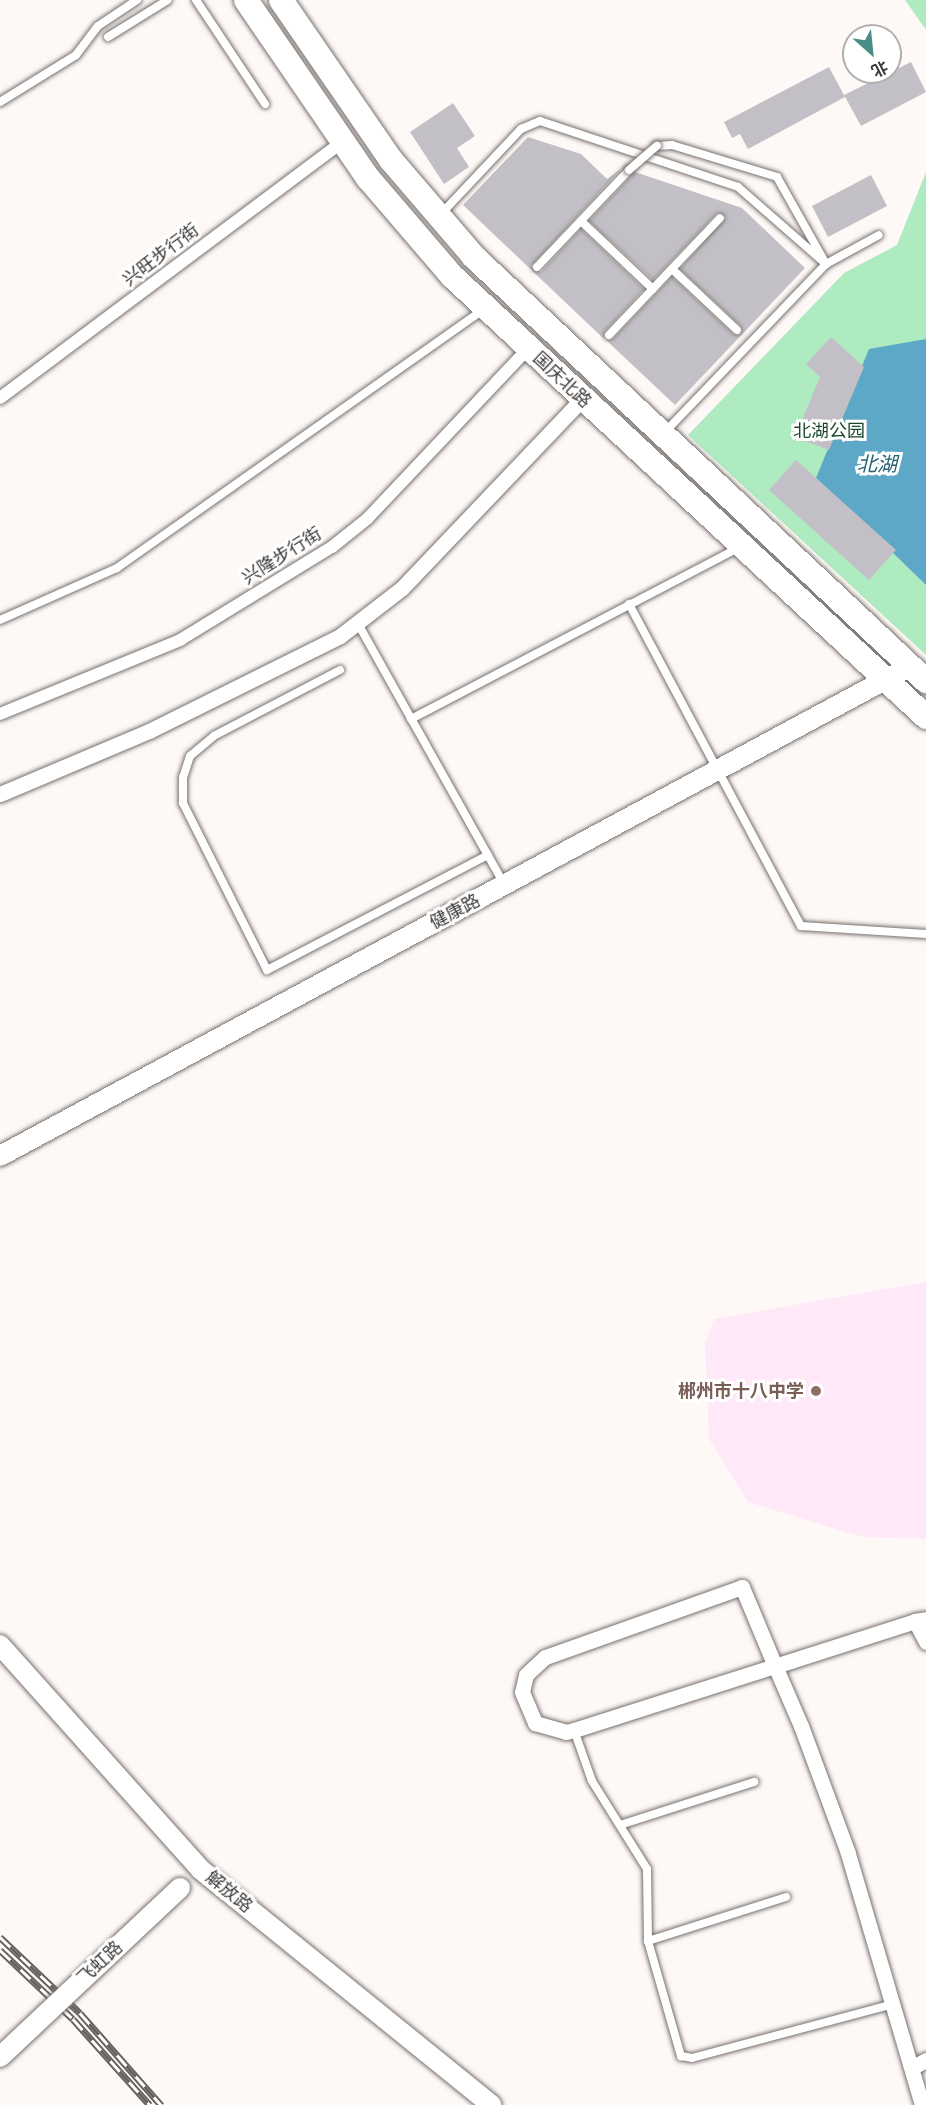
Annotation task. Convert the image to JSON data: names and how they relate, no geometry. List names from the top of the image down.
{
  "streets": {
    "main road": ["国庆北路"],
    "street": [
      "兴旺步行街",
      "兴隆步行街",
      "健康路",
      "解放路",
      "飞虹路"
    ]
  },
  "crossings": [
    ["兴旺步行街", "国庆北路"],
    ["国庆北路", "兴隆步行街"],
    ["国庆北路", "健康路"],
    ["解放路", "飞虹路"]
  ],
  "water": ["北湖"],
  "parks": ["北湖公园"],
  "places": ["郴州市十八中学"],
  "north": "bottom right"
}
